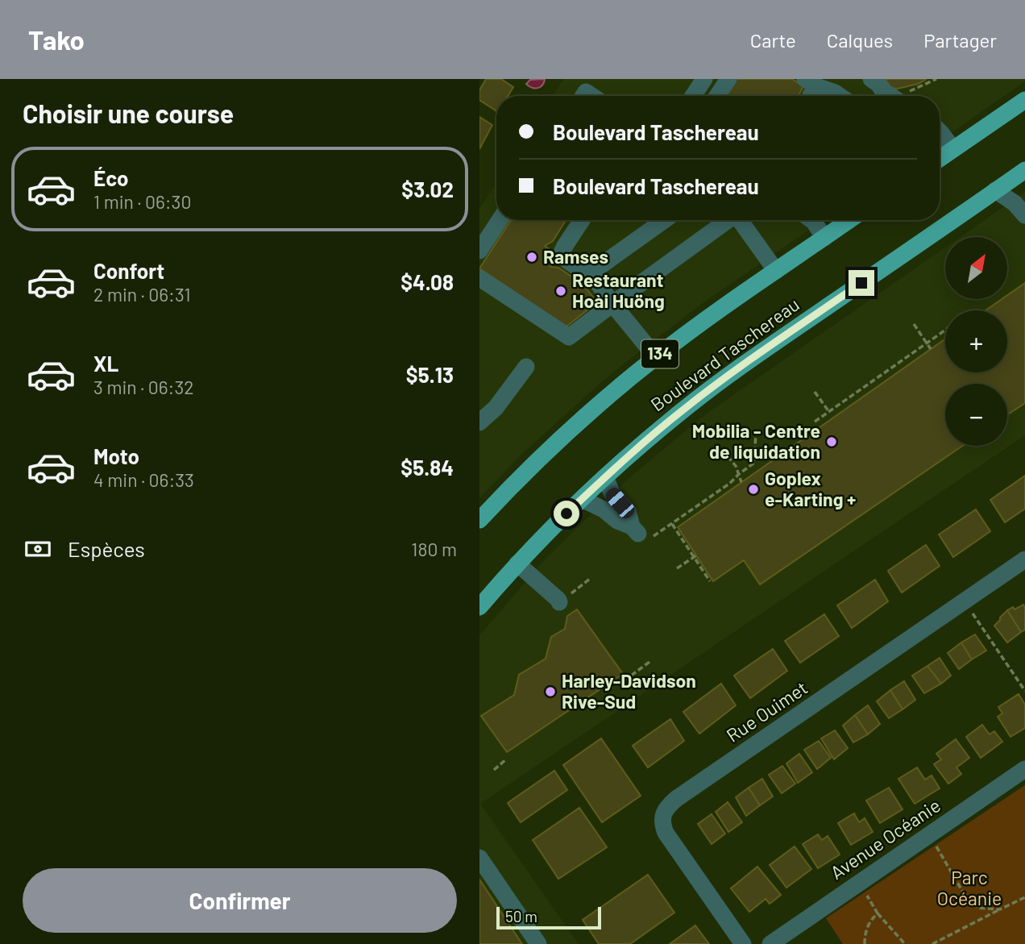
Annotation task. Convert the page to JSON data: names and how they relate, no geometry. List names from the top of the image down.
{
  "streets": {
    "main road": ["134", "Boulevard Taschereau"],
    "street": ["Rue Ouimet", "Avenue Océanie"]
  },
  "parks": ["Parc Océanie"],
  "places": [
    "Ramses",
    "Restaurant Hoài Huöng",
    "Mobilia - Centre de liquidation",
    "Goplex e-Karting +",
    "Harley-Davidson Rive-Sud"
  ],
  "scale_bar": "50 m",
  "north": "top right",
  "page": {
    "header": "Tako",
    "nav": ["Carte", "Calques", "Partager"],
    "heading": "Choisir une course",
    "banner": ["Boulevard Taschereau", "Boulevard Taschereau"],
    "list": [
      {
        "name": "Éco",
        "note": "1 min · 06:30",
        "value": "$3.02"
      },
      {
        "name": "Confort",
        "note": "2 min · 06:31",
        "value": "$4.08"
      },
      {
        "name": "XL",
        "note": "3 min · 06:32",
        "value": "$5.13"
      },
      {
        "name": "Moto",
        "note": "4 min · 06:33",
        "value": "$5.84"
      }
    ],
    "map_buttons": ["+", "−"],
    "pay": ["Espèces", "180 m"],
    "buttons": "Confirmer",
    "scale": "50 m"
  }
}
